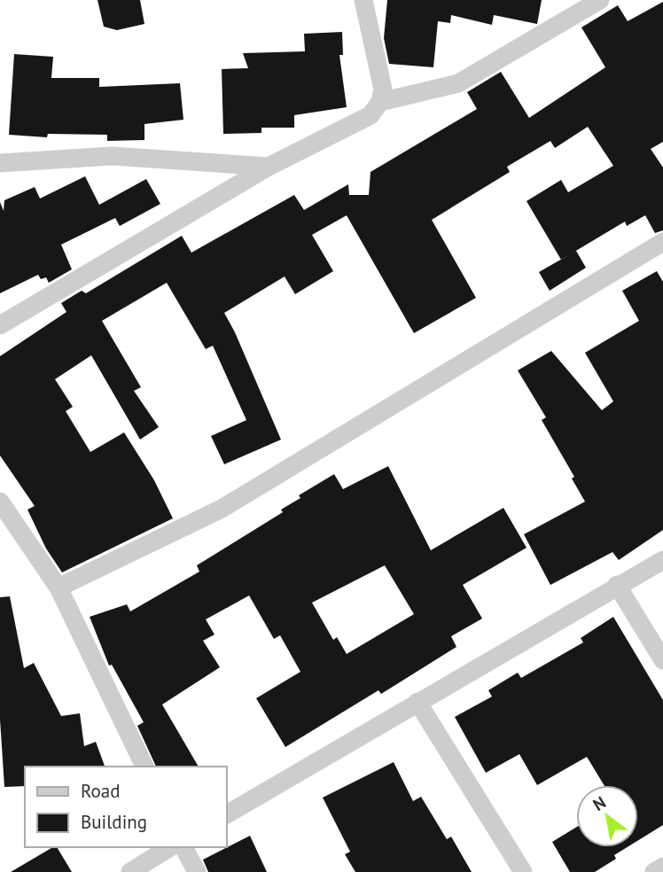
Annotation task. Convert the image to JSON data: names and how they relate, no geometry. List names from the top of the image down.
{
  "legend": ["Road", "Building"],
  "north": "top left"
}
